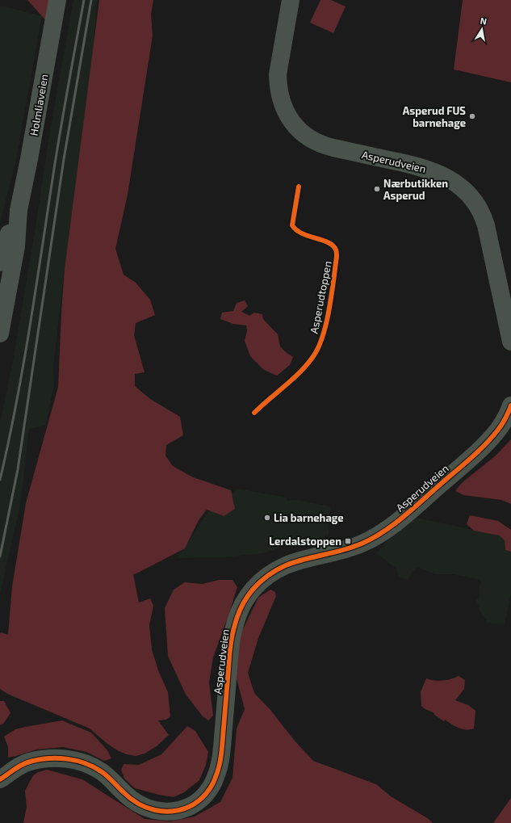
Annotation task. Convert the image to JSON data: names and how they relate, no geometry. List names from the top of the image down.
{
  "streets": {
    "street": ["Holmliaveien", "Asperudveien"],
    "cycle path": ["Asperudtoppen"]
  },
  "places": {
    "other": ["Asperud FUS barnehage", "Nærbutikken Asperud", "Lia barnehage"],
    "transit": ["Lerdalstoppen"]
  },
  "north": "top"
}
